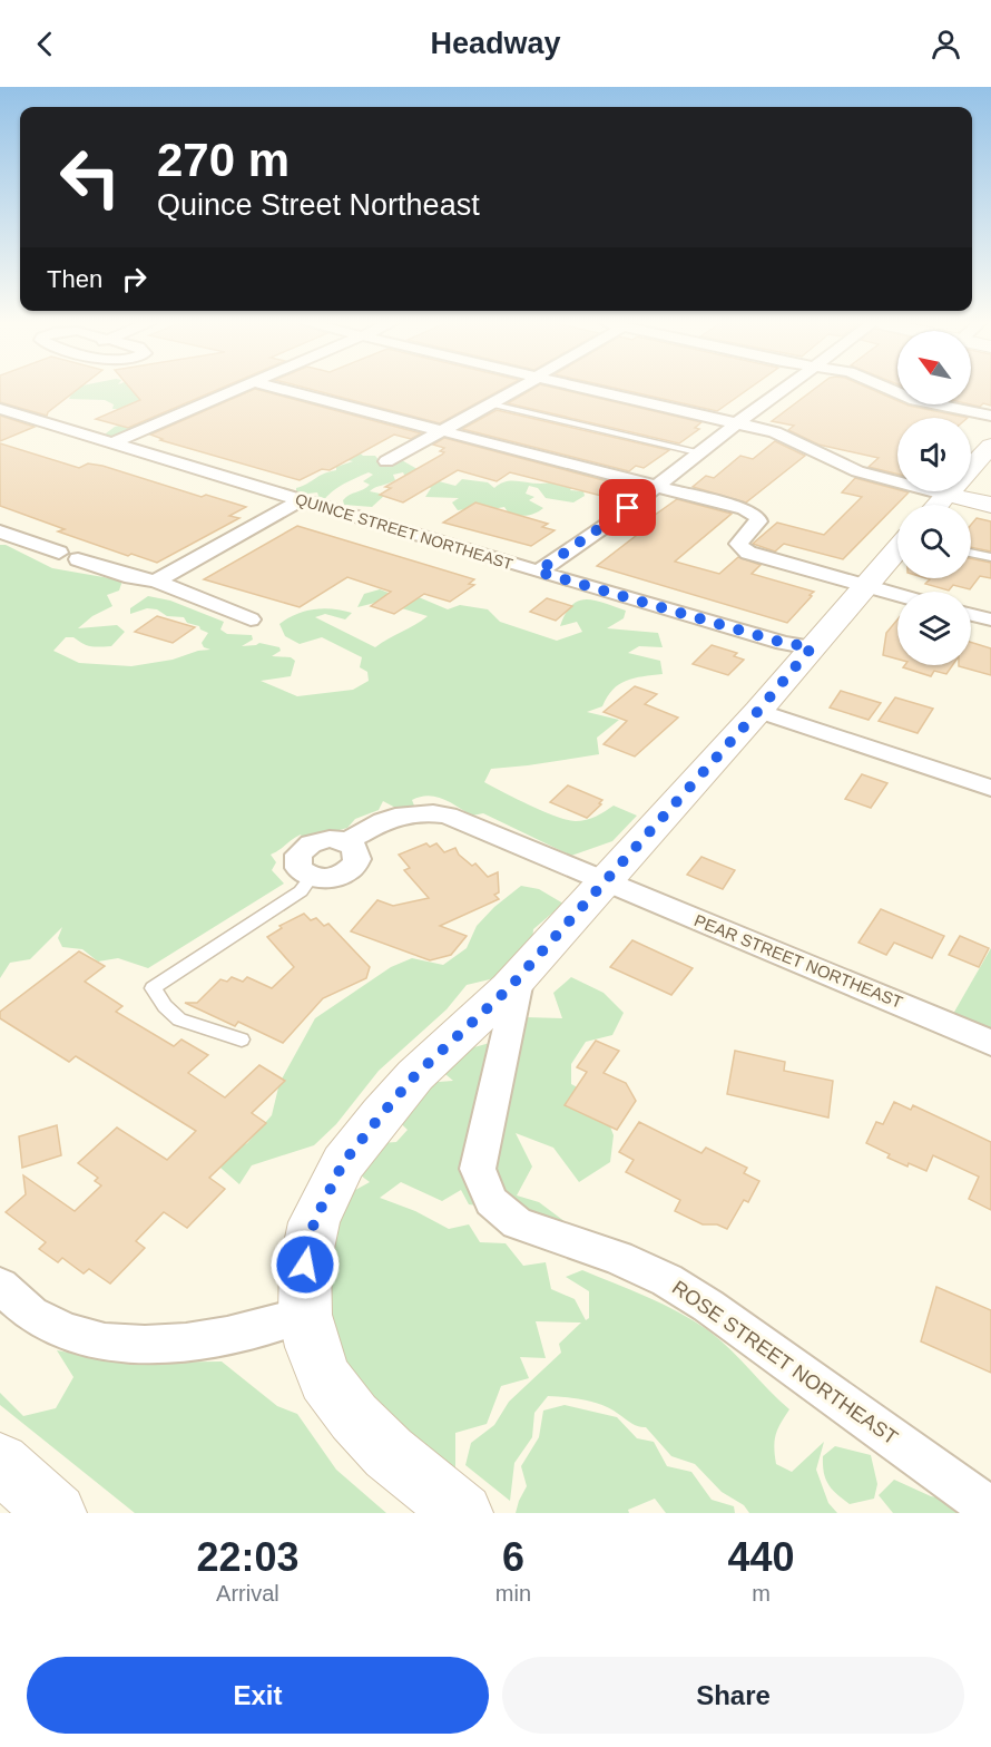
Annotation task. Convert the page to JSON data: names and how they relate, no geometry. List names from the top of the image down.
{
  "streets": {
    "street": ["QUINCE STREET NORTHEAST", "PEAR STREET NORTHEAST", "ROSE STREET NORTHEAST"]
  },
  "north": "top left",
  "page": {
    "header": "Headway",
    "turn": ["270 m", "Quince Street Northeast"],
    "then": "Then",
    "eta": [
      "22:03",
      "Arrival",
      "6",
      "min",
      "440",
      "m"
    ],
    "buttons": ["Exit", "Share"]
  }
}
